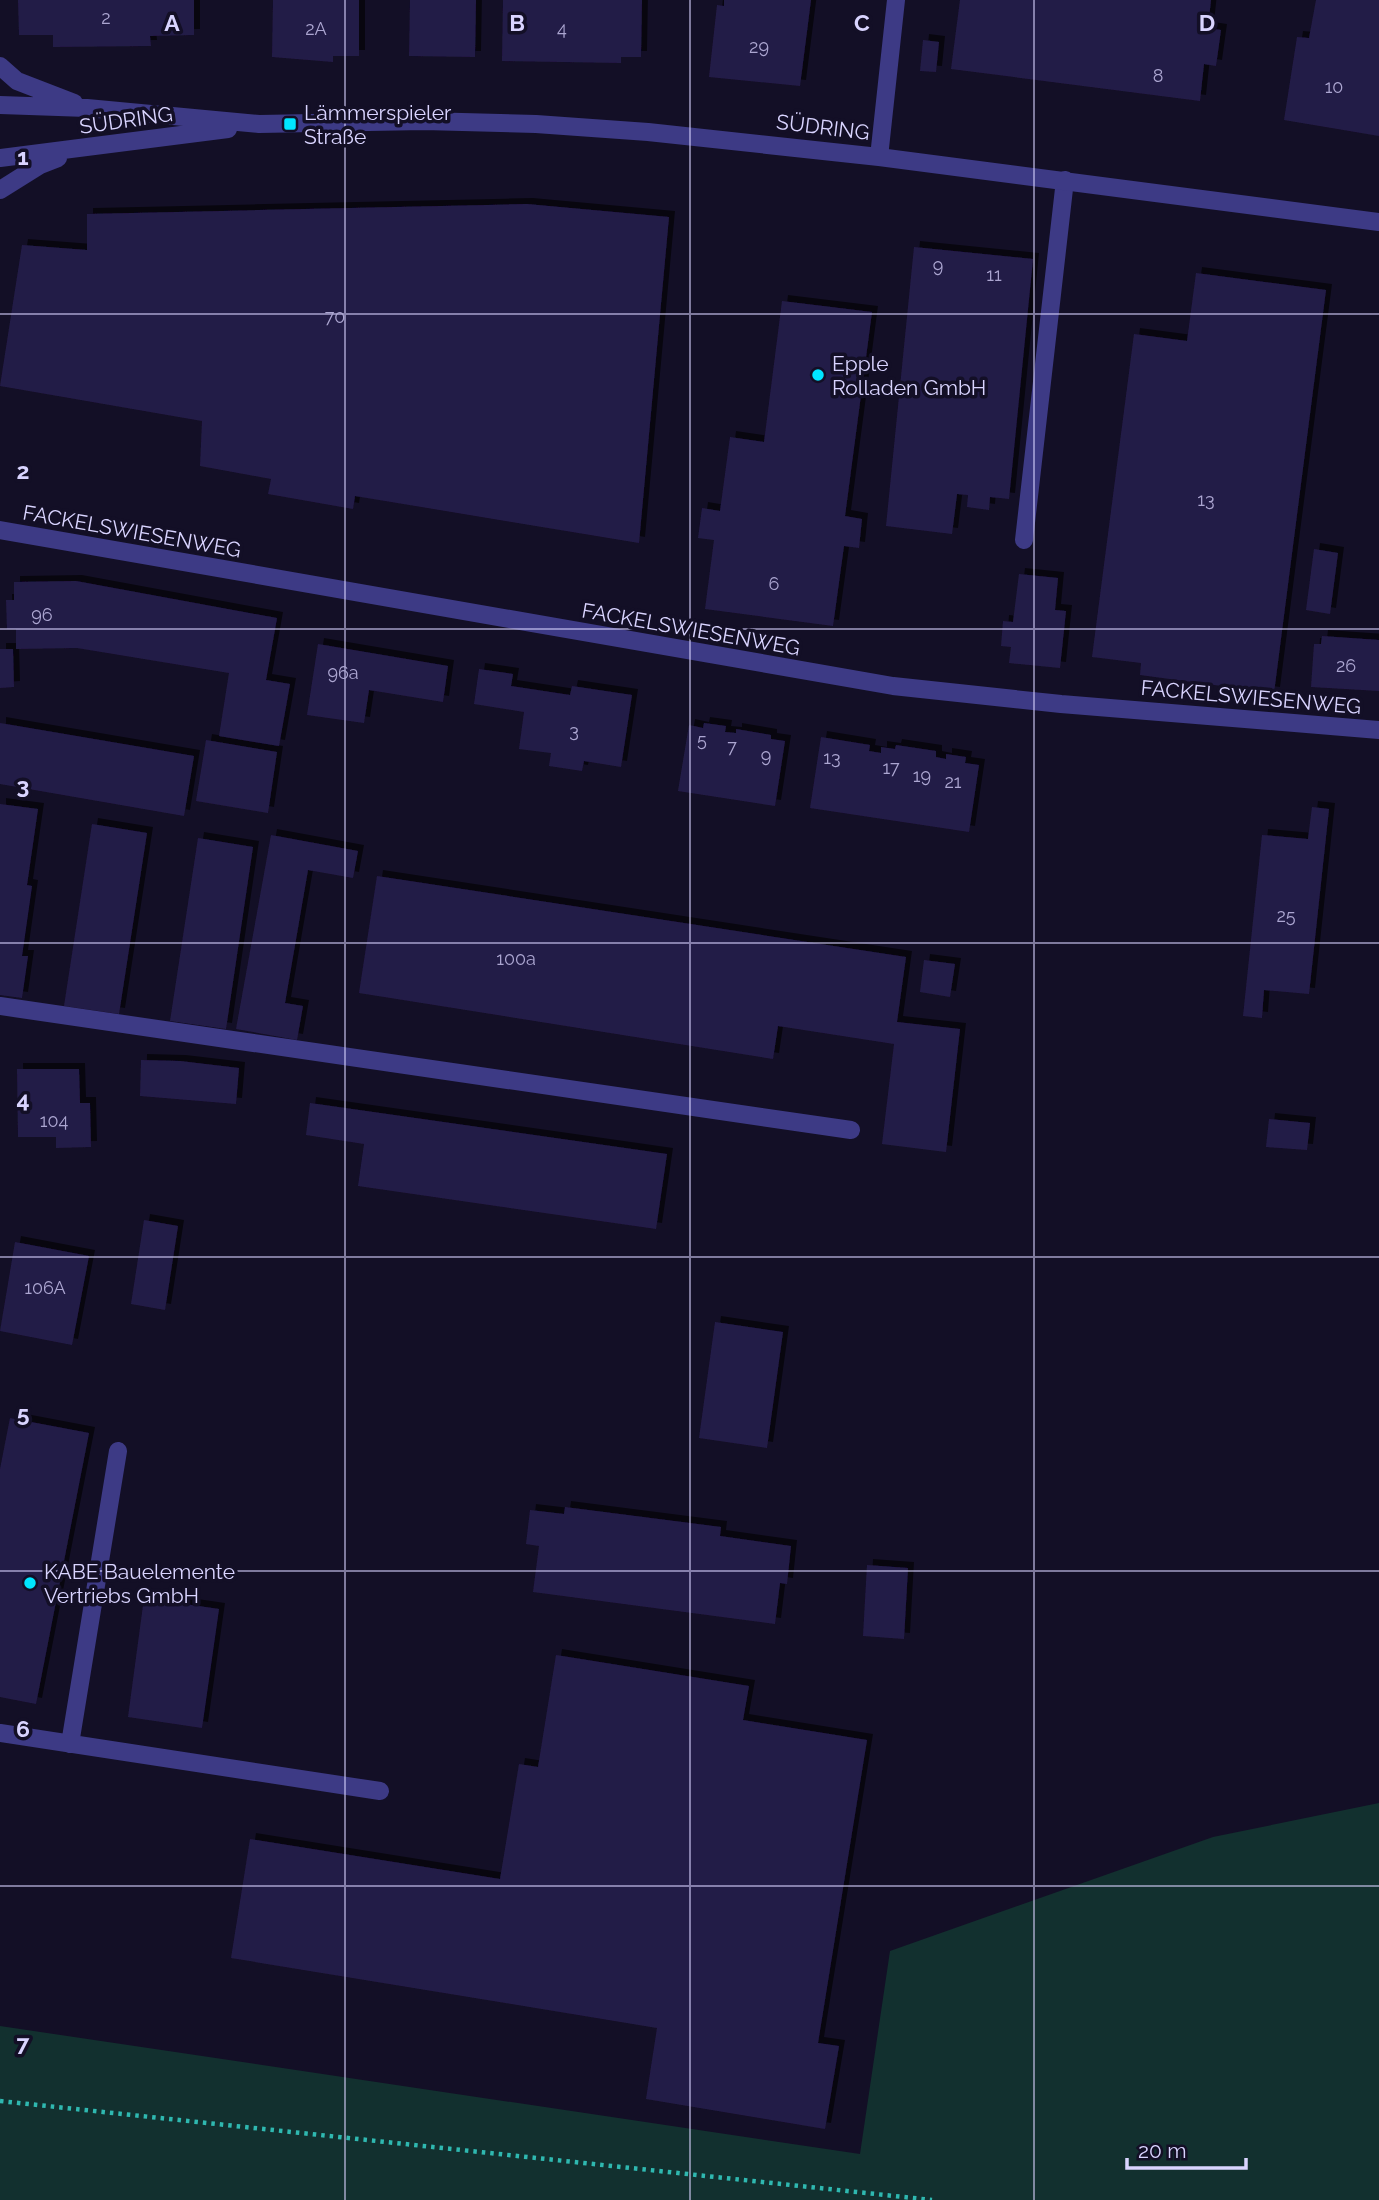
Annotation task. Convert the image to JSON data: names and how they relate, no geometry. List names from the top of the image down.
{
  "streets": {
    "street": ["SÜDRING", "FACKELSWIESENWEG"]
  },
  "places": {
    "transit": ["Lämmerspieler Straße"],
    "other": ["Epple Rolladen GmbH", "KABE Bauelemente Vertriebs GmbH"]
  },
  "house_numbers": [
    "2",
    "2A",
    "4",
    "29",
    "8",
    "10",
    "9",
    "11",
    "70",
    "13",
    "6",
    "96",
    "26",
    "96a",
    "3",
    "5",
    "7",
    "9",
    "13",
    "17",
    "19",
    "21",
    "25",
    "100a",
    "104",
    "106A"
  ],
  "scale_bar": "20 m",
  "grid": {
    "columns": [
      "A",
      "B",
      "C",
      "D"
    ],
    "rows": [
      "1",
      "2",
      "3",
      "4",
      "5",
      "6",
      "7"
    ]
  }
}
